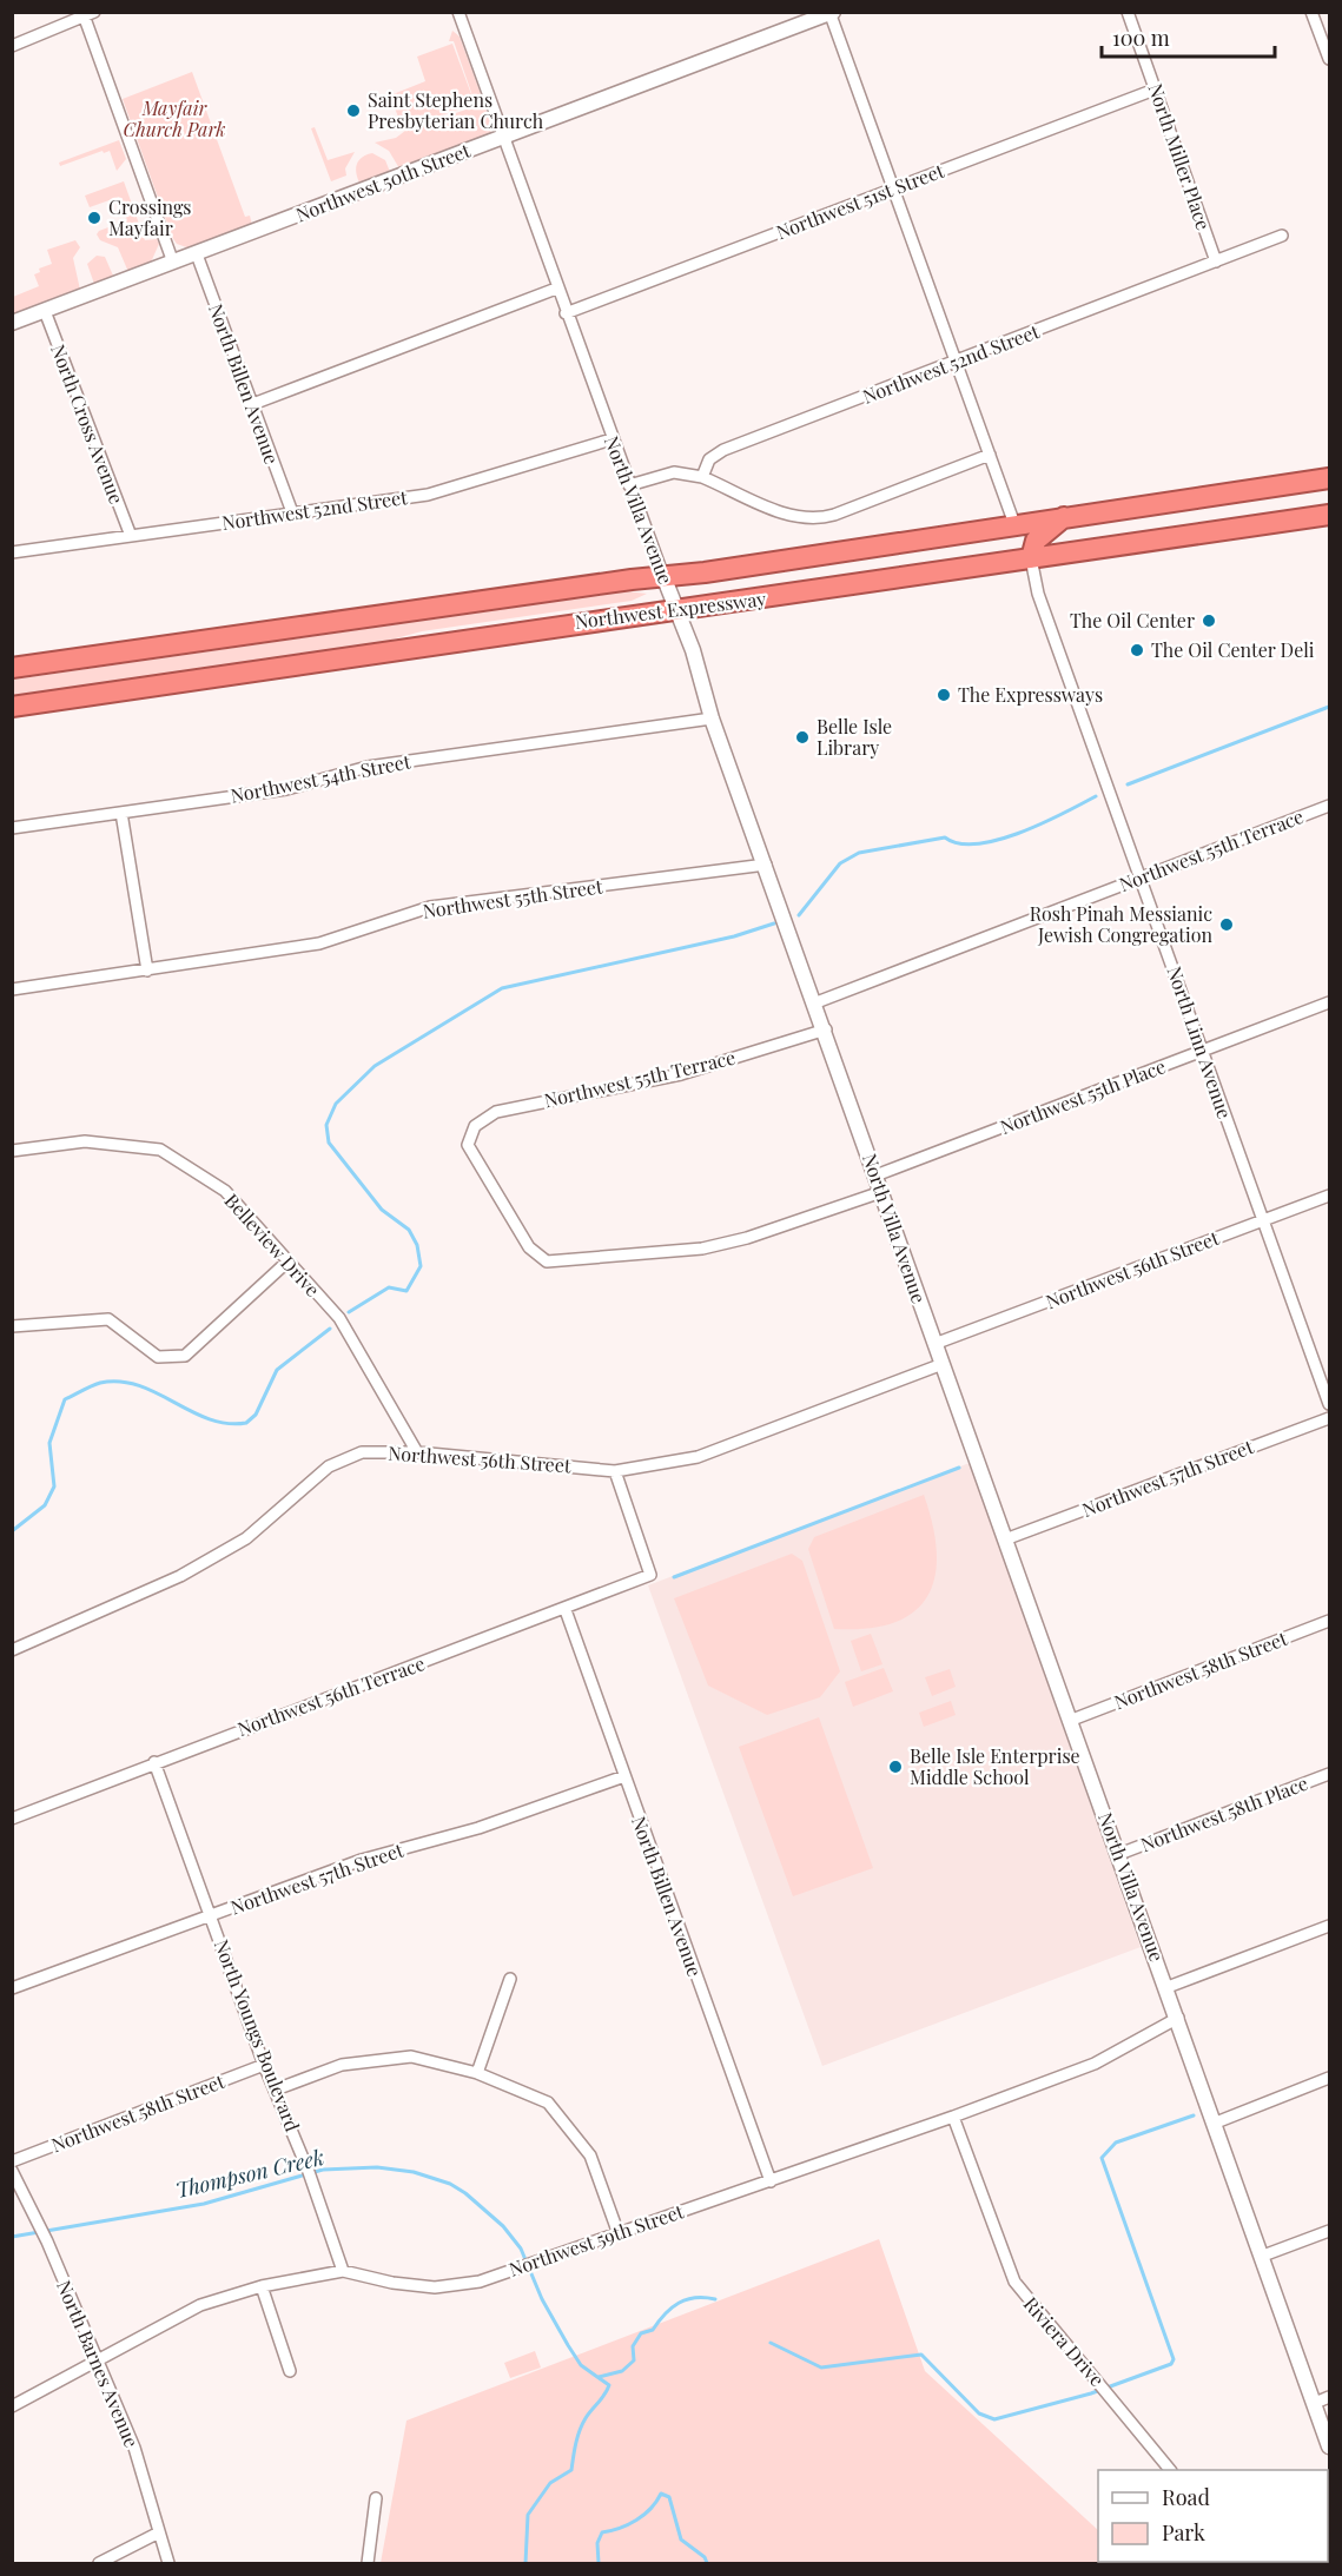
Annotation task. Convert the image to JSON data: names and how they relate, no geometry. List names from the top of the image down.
{
  "streets": {
    "highway": ["Northwest Expressway"],
    "street": [
      "North Miller Place",
      "Northwest 50th Street",
      "Northwest 51st Street",
      "Northwest 52nd Street",
      "North Billen Avenue",
      "North Cross Avenue",
      "North Villa Avenue",
      "Northwest 54th Street",
      "Northwest 55th Terrace",
      "Northwest 55th Street",
      "North Linn Avenue",
      "Northwest 55th Place",
      "Belleview Drive",
      "Northwest 56th Street",
      "Northwest 57th Street",
      "Northwest 58th Street",
      "Northwest 56th Terrace",
      "Northwest 58th Place",
      "North Youngs Boulevard",
      "Northwest 59th Street",
      "Riviera Drive",
      "North Barnes Avenue"
    ]
  },
  "crossings": [
    ["North Miller Place", "Northwest 51st Street"],
    ["North Miller Place", "Northwest 52nd Street"],
    ["Northwest 50th Street", "North Billen Avenue"],
    ["Northwest 50th Street", "North Cross Avenue"],
    ["Northwest 50th Street", "North Villa Avenue"],
    ["Northwest 51st Street", "North Villa Avenue"],
    ["Northwest 52nd Street", "North Billen Avenue"],
    ["Northwest 52nd Street", "North Cross Avenue"],
    ["Northwest 52nd Street", "North Villa Avenue"],
    ["North Billen Avenue", "Northwest 57th Street"],
    ["North Billen Avenue", "Northwest 56th Terrace"],
    ["North Billen Avenue", "Northwest 59th Street"],
    ["North Villa Avenue", "Northwest Expressway"],
    ["North Villa Avenue", "Northwest 54th Street"],
    ["North Villa Avenue", "Northwest 55th Terrace"],
    ["North Villa Avenue", "Northwest 55th Street"],
    ["North Villa Avenue", "Northwest 55th Place"],
    ["North Villa Avenue", "Northwest 56th Street"],
    ["North Villa Avenue", "Northwest 57th Street"],
    ["North Villa Avenue", "Northwest 58th Street"],
    ["North Villa Avenue", "Northwest 58th Place"],
    ["North Villa Avenue", "Northwest 59th Street"],
    ["Northwest Expressway", "North Linn Avenue"],
    ["Northwest 55th Terrace", "North Linn Avenue"],
    ["North Linn Avenue", "Northwest 55th Place"],
    ["North Linn Avenue", "Northwest 56th Street"],
    ["Belleview Drive", "Northwest 56th Street"],
    ["Northwest 56th Street", "Northwest 56th Terrace"],
    ["Northwest 57th Street", "North Youngs Boulevard"],
    ["Northwest 58th Street", "North Youngs Boulevard"],
    ["Northwest 56th Terrace", "North Youngs Boulevard"],
    ["North Youngs Boulevard", "Northwest 59th Street"],
    ["Northwest 59th Street", "Riviera Drive"],
    ["Northwest 59th Street", "North Barnes Avenue"]
  ],
  "water": ["Thompson Creek"],
  "parks": ["Mayfair Church Park"],
  "places": [
    "Saint Stephens Presbyterian Church",
    "Crossings Mayfair",
    "The Oil Center",
    "The Oil Center Deli",
    "The Expressways",
    "Belle Isle Library",
    "Rosh Pinah Messianic Jewish Congregation",
    "Belle Isle Enterprise Middle School"
  ],
  "legend": ["Road", "Park"],
  "scale_bar": "100 m"
}
